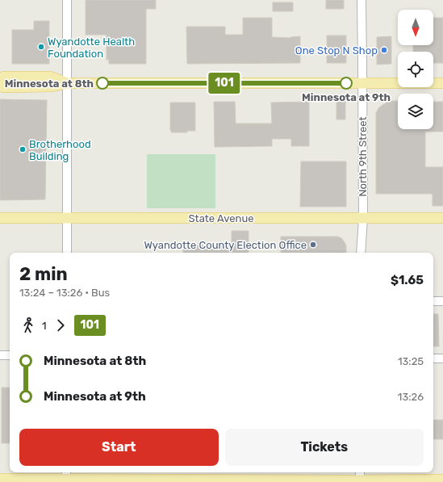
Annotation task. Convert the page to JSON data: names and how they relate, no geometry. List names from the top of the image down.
{
  "streets": {
    "main road": ["State Avenue"],
    "street": ["North 9th Street"]
  },
  "crossings": [
    ["North 9th Street", "State Avenue"]
  ],
  "places": [
    "Wyandotte Health Foundation",
    "One Stop N Shop",
    "Minnesota at 8th",
    "Minnesota at 9th",
    "Brotherhood Building",
    "Wyandotte County Election Office"
  ],
  "lines": ["bus line 101"],
  "north": "bottom",
  "page": {
    "on_map": "101",
    "heading": ["2 min", "13:24 – 13:26 · Bus", "$1.65"],
    "legs": ["1", "101"],
    "list": [
      {
        "name": "Minnesota at 8th",
        "value": "13:25"
      },
      {
        "name": "Minnesota at 9th",
        "value": "13:26"
      }
    ],
    "buttons": ["Start", "Tickets"]
  }
}
